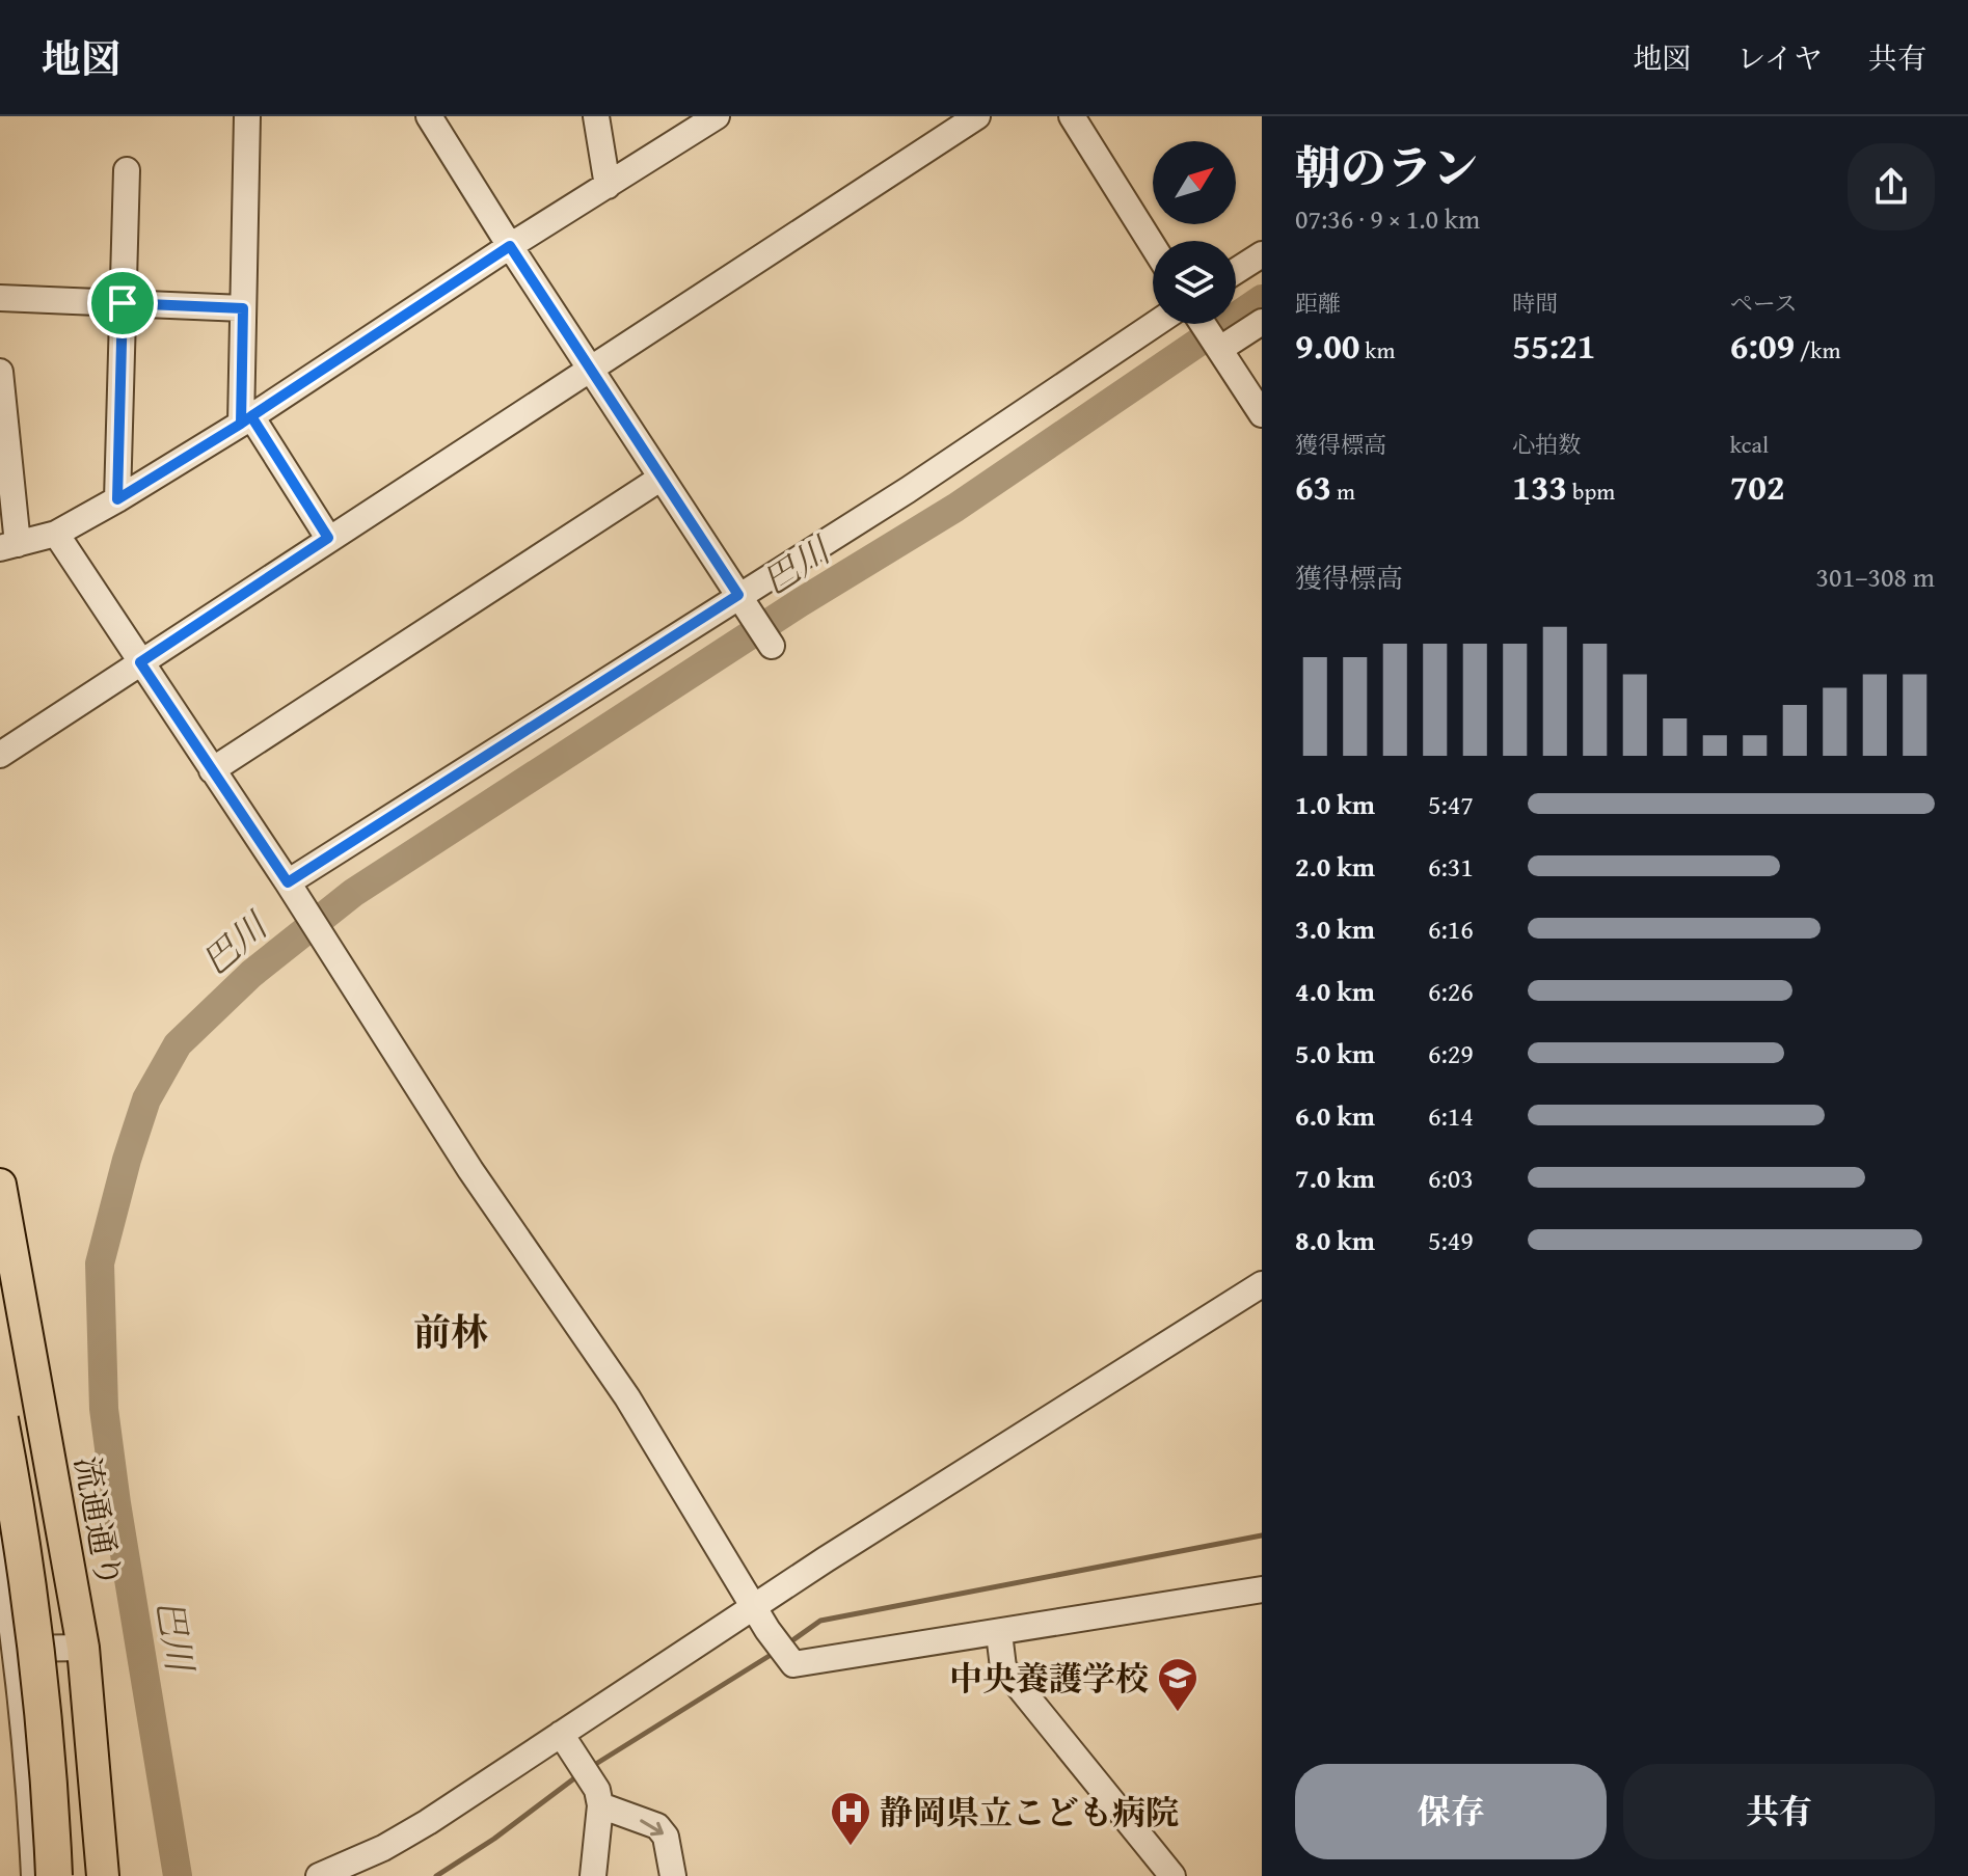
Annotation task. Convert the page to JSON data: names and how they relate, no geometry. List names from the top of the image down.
{
  "streets": {
    "main road": ["流通通り"]
  },
  "districts": ["前林"],
  "water": ["巴川"],
  "places": {
    "school or university": ["中央養護学校"],
    "hospital": ["静岡県立こども病院"]
  },
  "north": "top right",
  "page": {
    "header": "地図",
    "nav": ["地図", "レイヤ", "共有"],
    "heading": ["朝のラン", "07:36 · 9 × 1.0 km"],
    "stats": [
      ["距離", "9.00 km"],
      ["時間", "55:21"],
      ["ペース", "6:09 /km"],
      ["獲得標高", "63 m"],
      ["心拍数", "133 bpm"],
      ["kcal", "702"]
    ],
    "chart": ["獲得標高", "301–308 m"],
    "list": [
      {
        "name": "1.0 km",
        "note": "5:47"
      },
      {
        "name": "2.0 km",
        "note": "6:31"
      },
      {
        "name": "3.0 km",
        "note": "6:16"
      },
      {
        "name": "4.0 km",
        "note": "6:26"
      },
      {
        "name": "5.0 km",
        "note": "6:29"
      },
      {
        "name": "6.0 km",
        "note": "6:14"
      },
      {
        "name": "7.0 km",
        "note": "6:03"
      },
      {
        "name": "8.0 km",
        "note": "5:49"
      }
    ],
    "buttons": ["保存", "共有"]
  }
}
